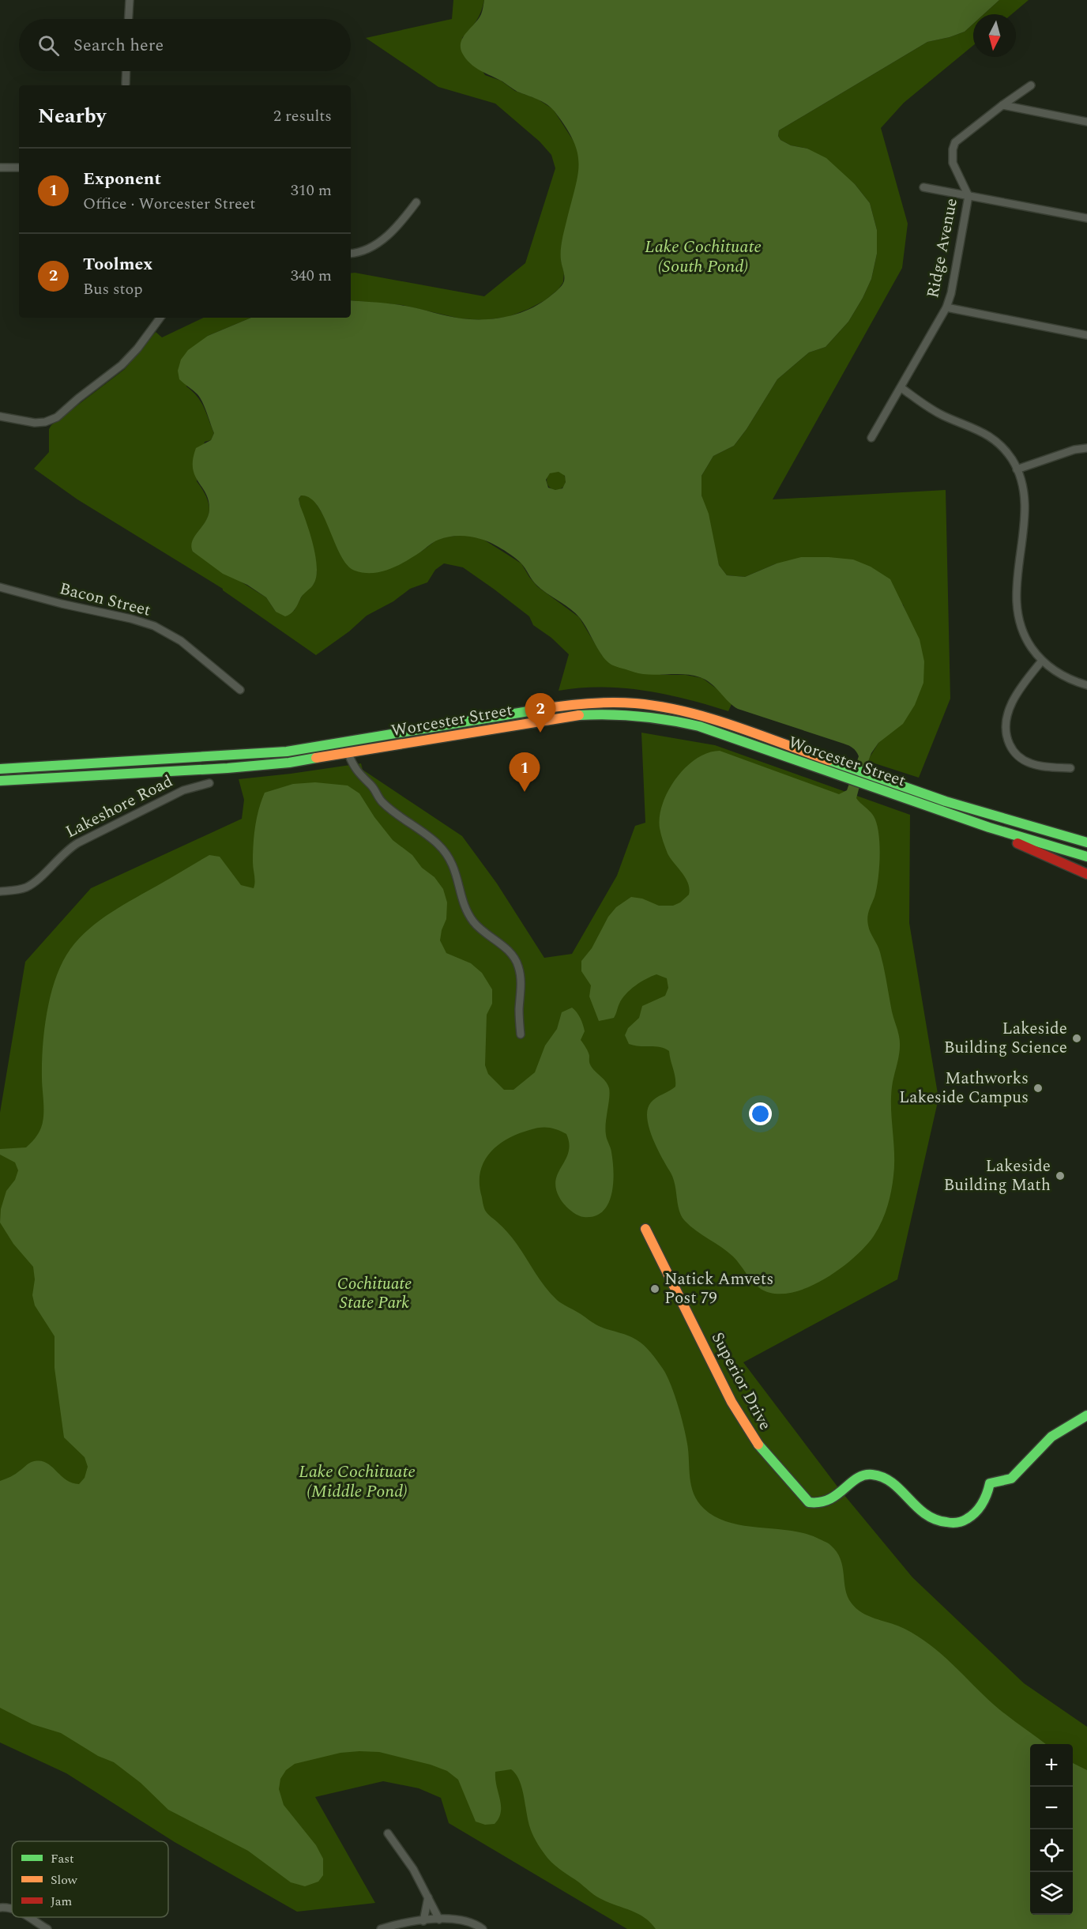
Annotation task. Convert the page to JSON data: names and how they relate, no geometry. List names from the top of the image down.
{
  "streets": {
    "main road": ["Worcester Street", "Superior Drive"],
    "street": ["Ridge Avenue", "Bacon Street", "Lakeshore Road"]
  },
  "water": ["Lake Cochituate (South Pond)", "Lake Cochituate (Middle Pond)"],
  "parks": ["Cochituate State Park"],
  "places": [
    "Lakeside Building Science",
    "Mathworks Lakeside Campus",
    "Lakeside Building Math",
    "Natick Amvets Post 79"
  ],
  "legend": ["Fast", "Slow", "Jam"],
  "north": "bottom",
  "page": {
    "search": "Search here",
    "heading": ["Nearby", "2 results"],
    "list": [
      {
        "mark": "1",
        "name": "Exponent",
        "note": "Office · Worcester Street",
        "value": "310 m"
      },
      {
        "mark": "2",
        "name": "Toolmex",
        "note": "Bus stop",
        "value": "340 m"
      }
    ],
    "pins": ["2", "1"],
    "map_buttons": ["+", "−"]
  }
}
